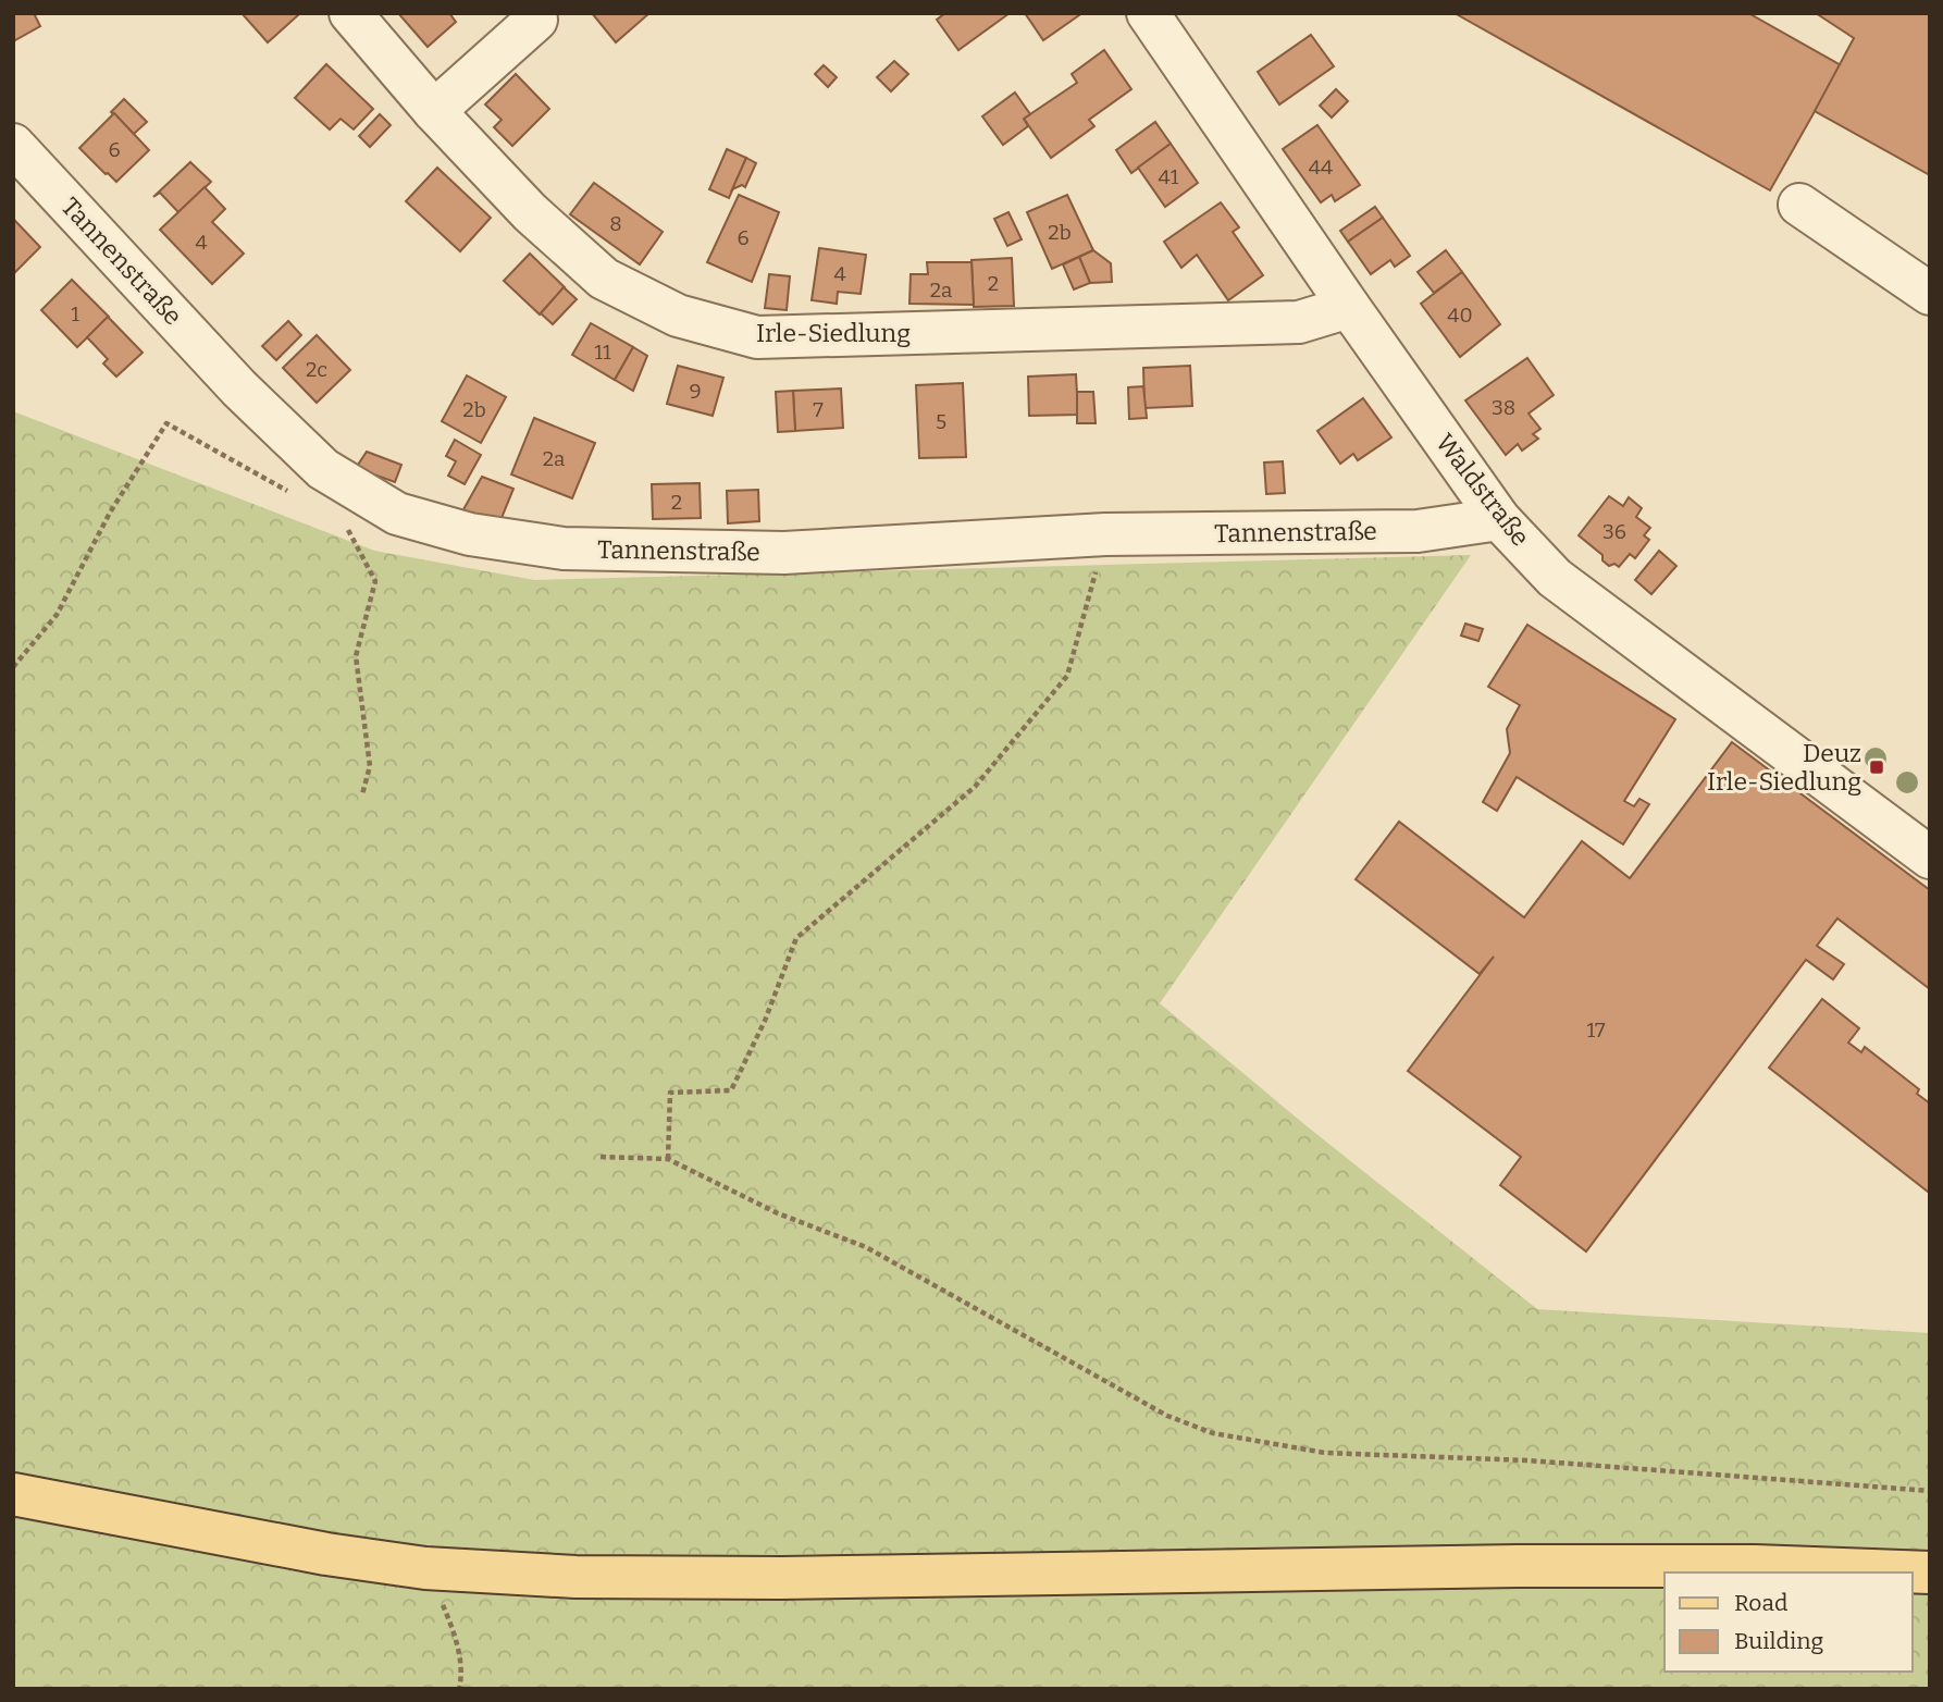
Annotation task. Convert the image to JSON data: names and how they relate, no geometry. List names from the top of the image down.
{
  "streets": {
    "street": ["Tannenstraße", "Irle-Siedlung", "Waldstraße"]
  },
  "crossings": [
    ["Tannenstraße", "Waldstraße"],
    ["Irle-Siedlung", "Waldstraße"]
  ],
  "places": {
    "transit": ["Deuz Irle-Siedlung"]
  },
  "house_numbers": [
    "6",
    "44",
    "41",
    "8",
    "2b",
    "6",
    "4",
    "4",
    "2",
    "2a",
    "1",
    "40",
    "11",
    "2c",
    "9",
    "38",
    "2b",
    "7",
    "5",
    "2a",
    "2",
    "36",
    "17"
  ],
  "legend": ["Road", "Building"]
}
